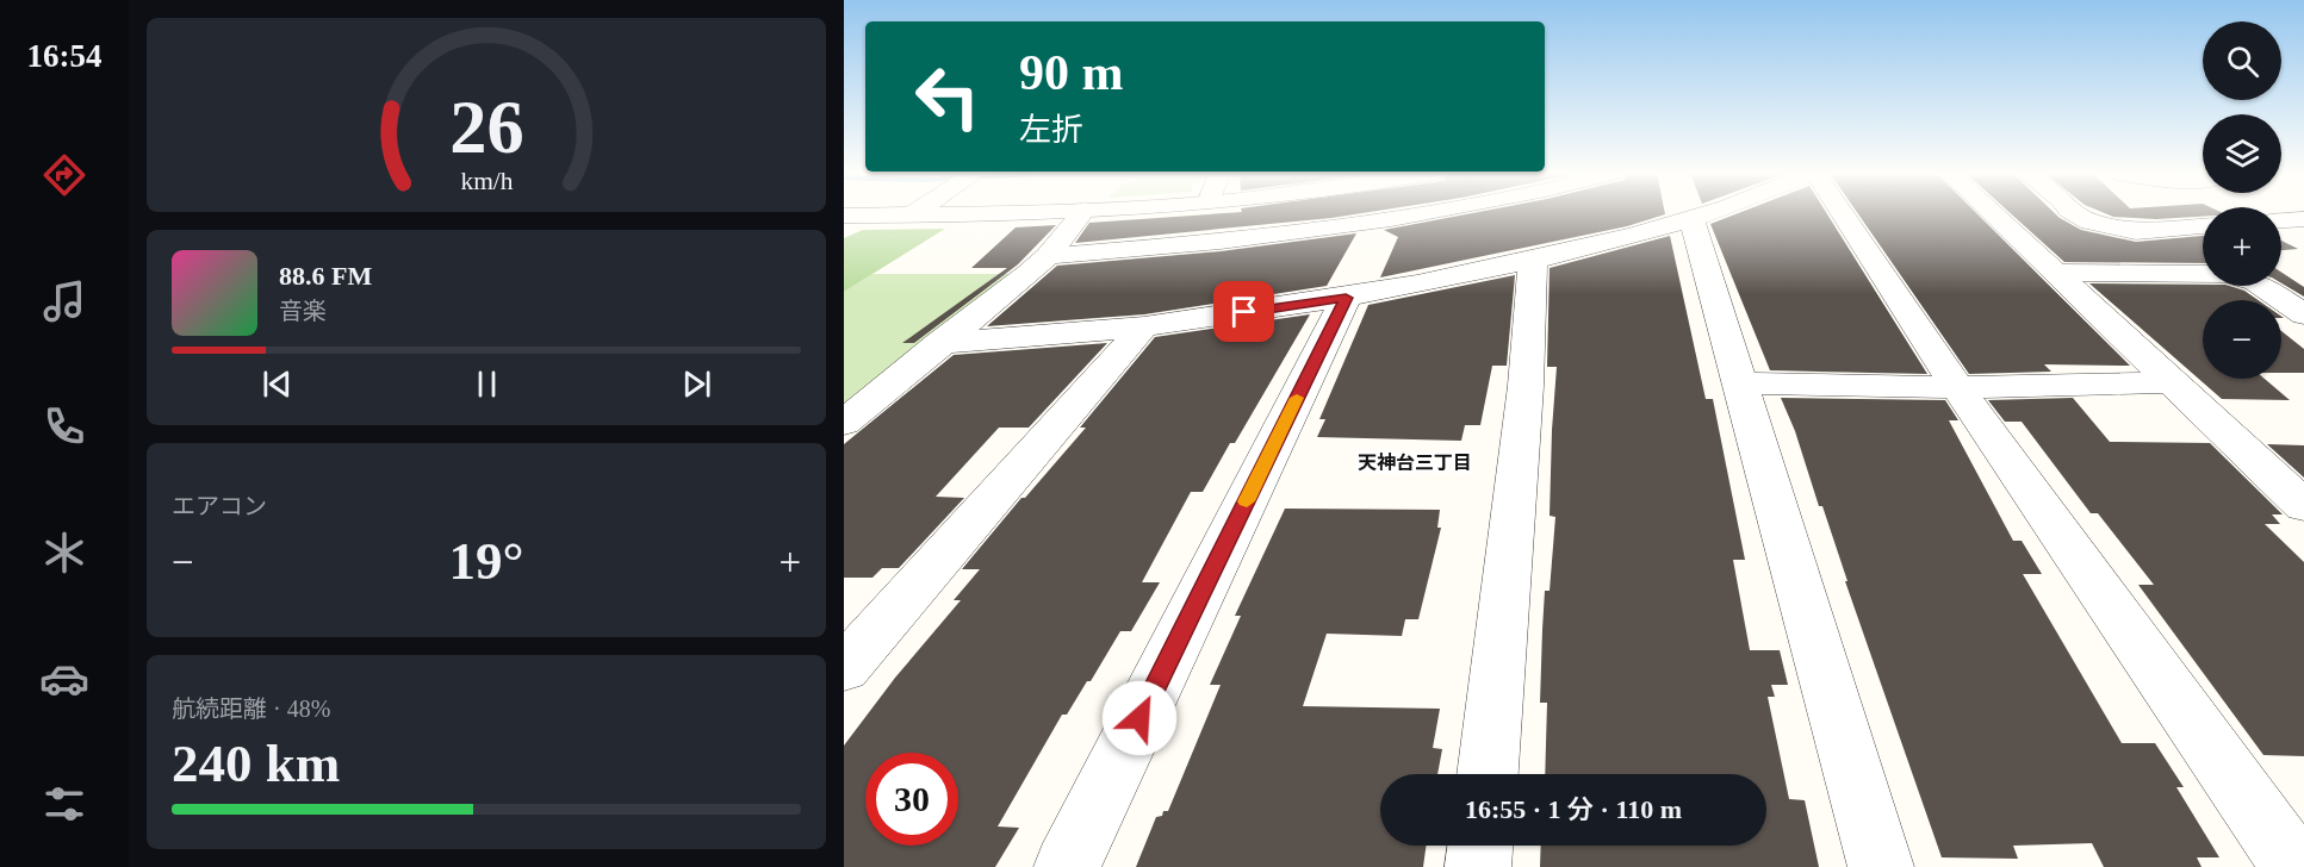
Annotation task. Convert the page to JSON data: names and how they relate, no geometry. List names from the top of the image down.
{
  "districts": ["天神台三丁目"],
  "page": {
    "tabs": "16:54",
    "map_buttons": ["+", "−"],
    "turn": ["90 m", "左折"],
    "song": ["88.6 FM", "音楽"],
    "tile": [
      "エアコン",
      ["航続距離 · 48%", "240 km"]
    ],
    "heat": ["−", "19°", "+"],
    "limit": "30",
    "trip": "16:55 · 1 分 · 110 m",
    "gauge": ["26", "km/h"]
  }
}
